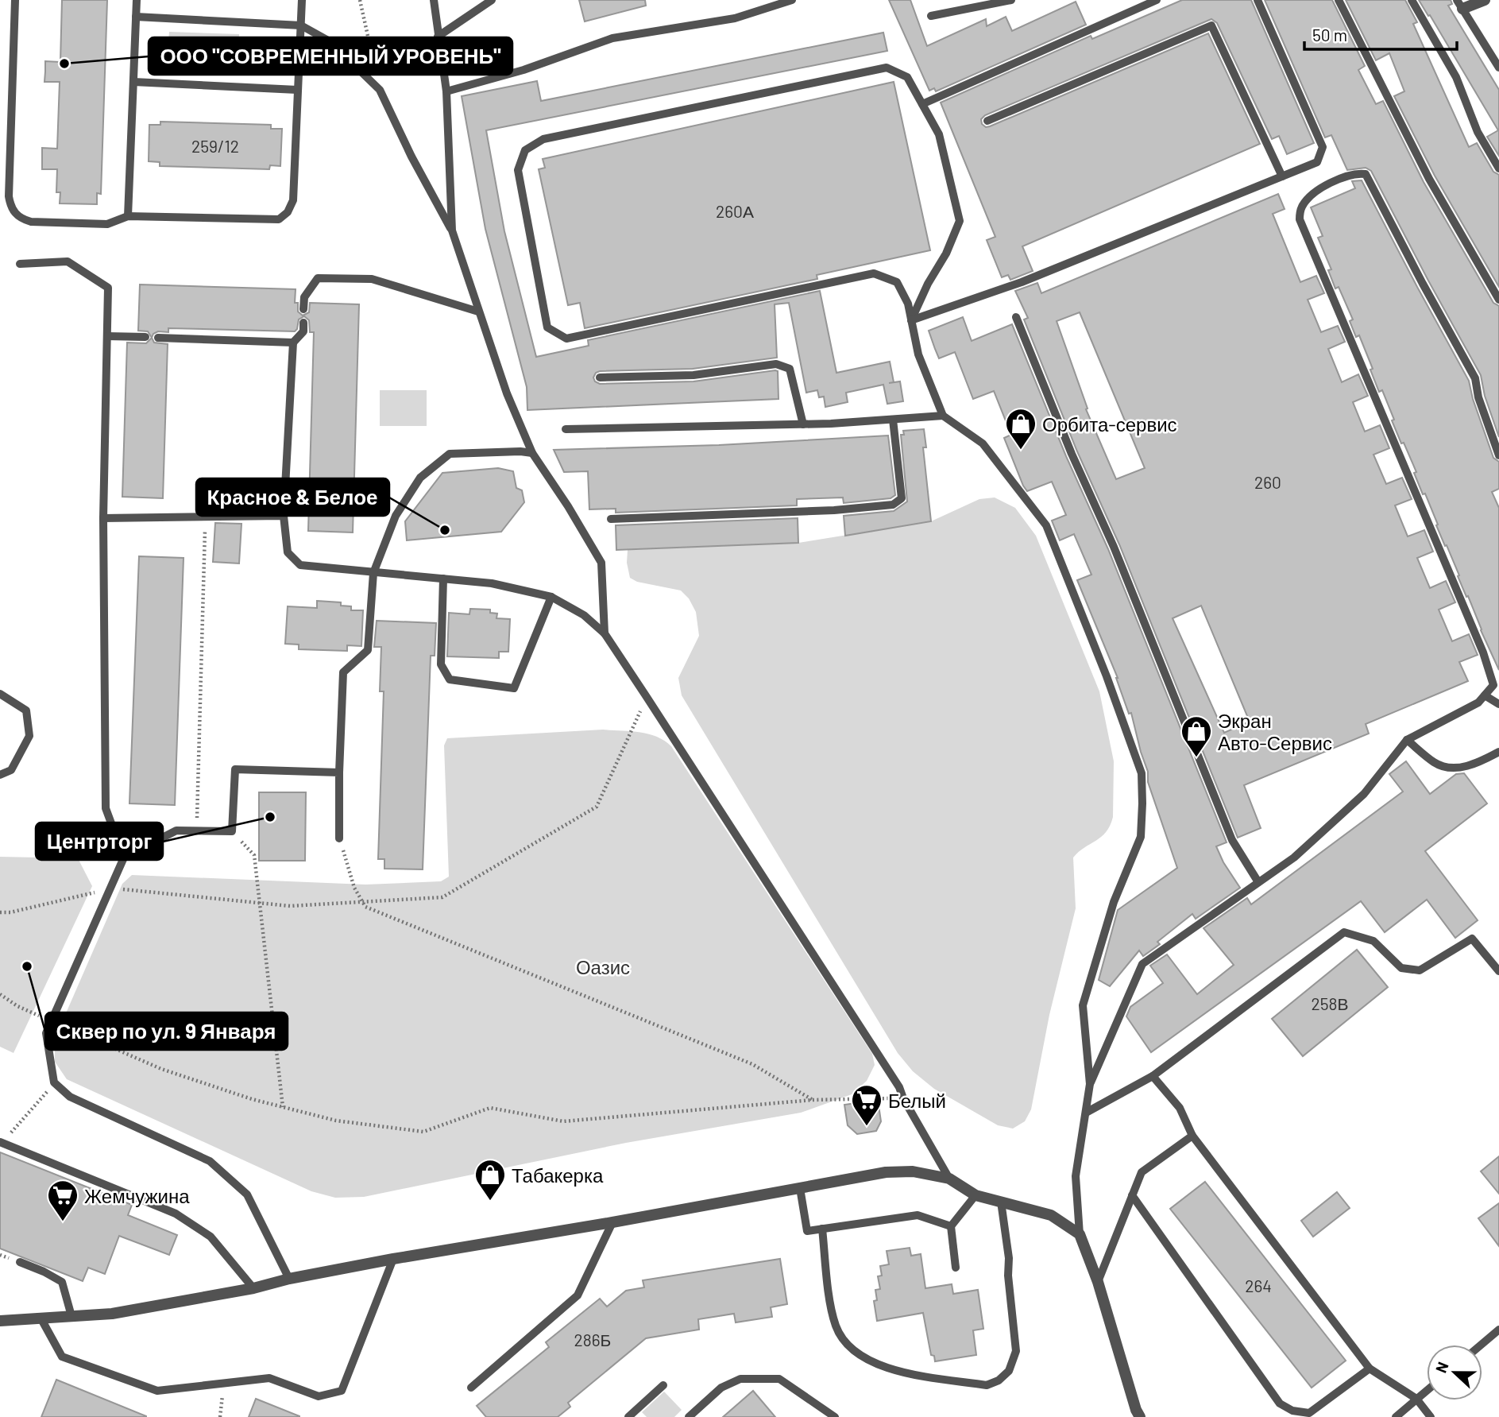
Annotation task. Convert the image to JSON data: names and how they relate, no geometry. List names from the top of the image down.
{
  "parks": ["Оазис"],
  "places": {
    "other": [
      "ООО \"СОВРЕМЕННЫЙ УРОВЕНЬ\"",
      "Красное & Белое",
      "Центрторг",
      "Сквер по ул. 9 Января"
    ],
    "shop": ["Орбита-сервис", "Экран Авто-Сервис", "Табакерка"],
    "supermarket": ["Белый", "Жемчужина"]
  },
  "house_numbers": [
    "259/12",
    "260А",
    "260",
    "258В",
    "264",
    "286Б"
  ],
  "scale_bar": "50 m",
  "north": "left"
}
